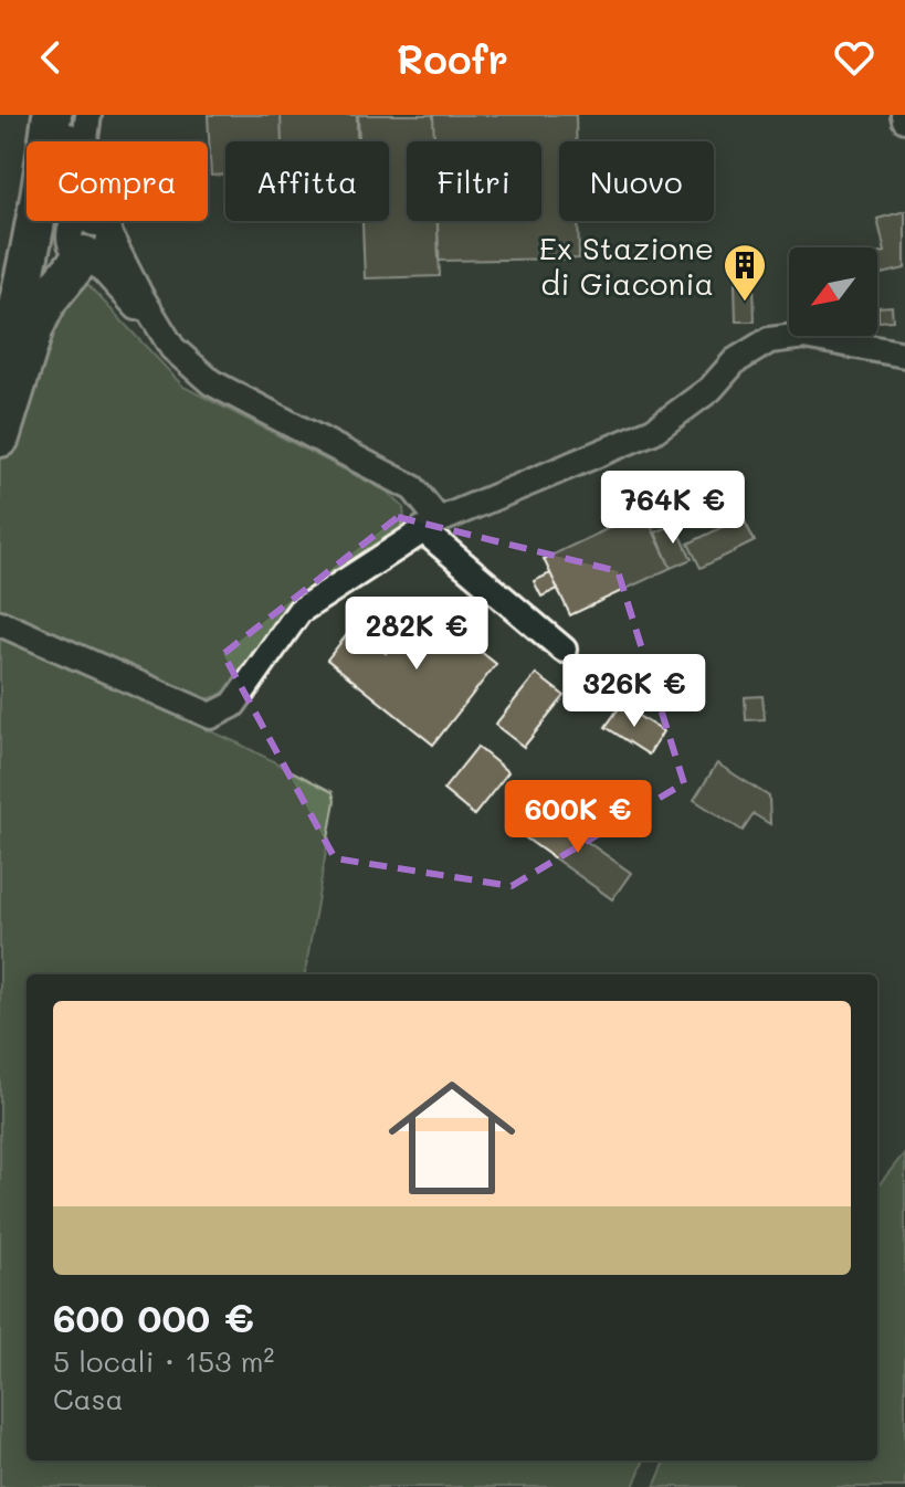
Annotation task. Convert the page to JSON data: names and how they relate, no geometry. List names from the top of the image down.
{
  "places": {
    "building": ["Ex Stazione di Giaconia"]
  },
  "north": "bottom left",
  "page": {
    "header": "Roofr",
    "chip": [
      "Compra",
      "Affitta",
      "Filtri",
      "Nuovo"
    ],
    "price": [
      "764K €",
      "282K €",
      "326K €",
      "600K €"
    ],
    "list": [
      {
        "name": "600 000 €",
        "note": "5 locali · 153 m² · Casa"
      }
    ]
  }
}
